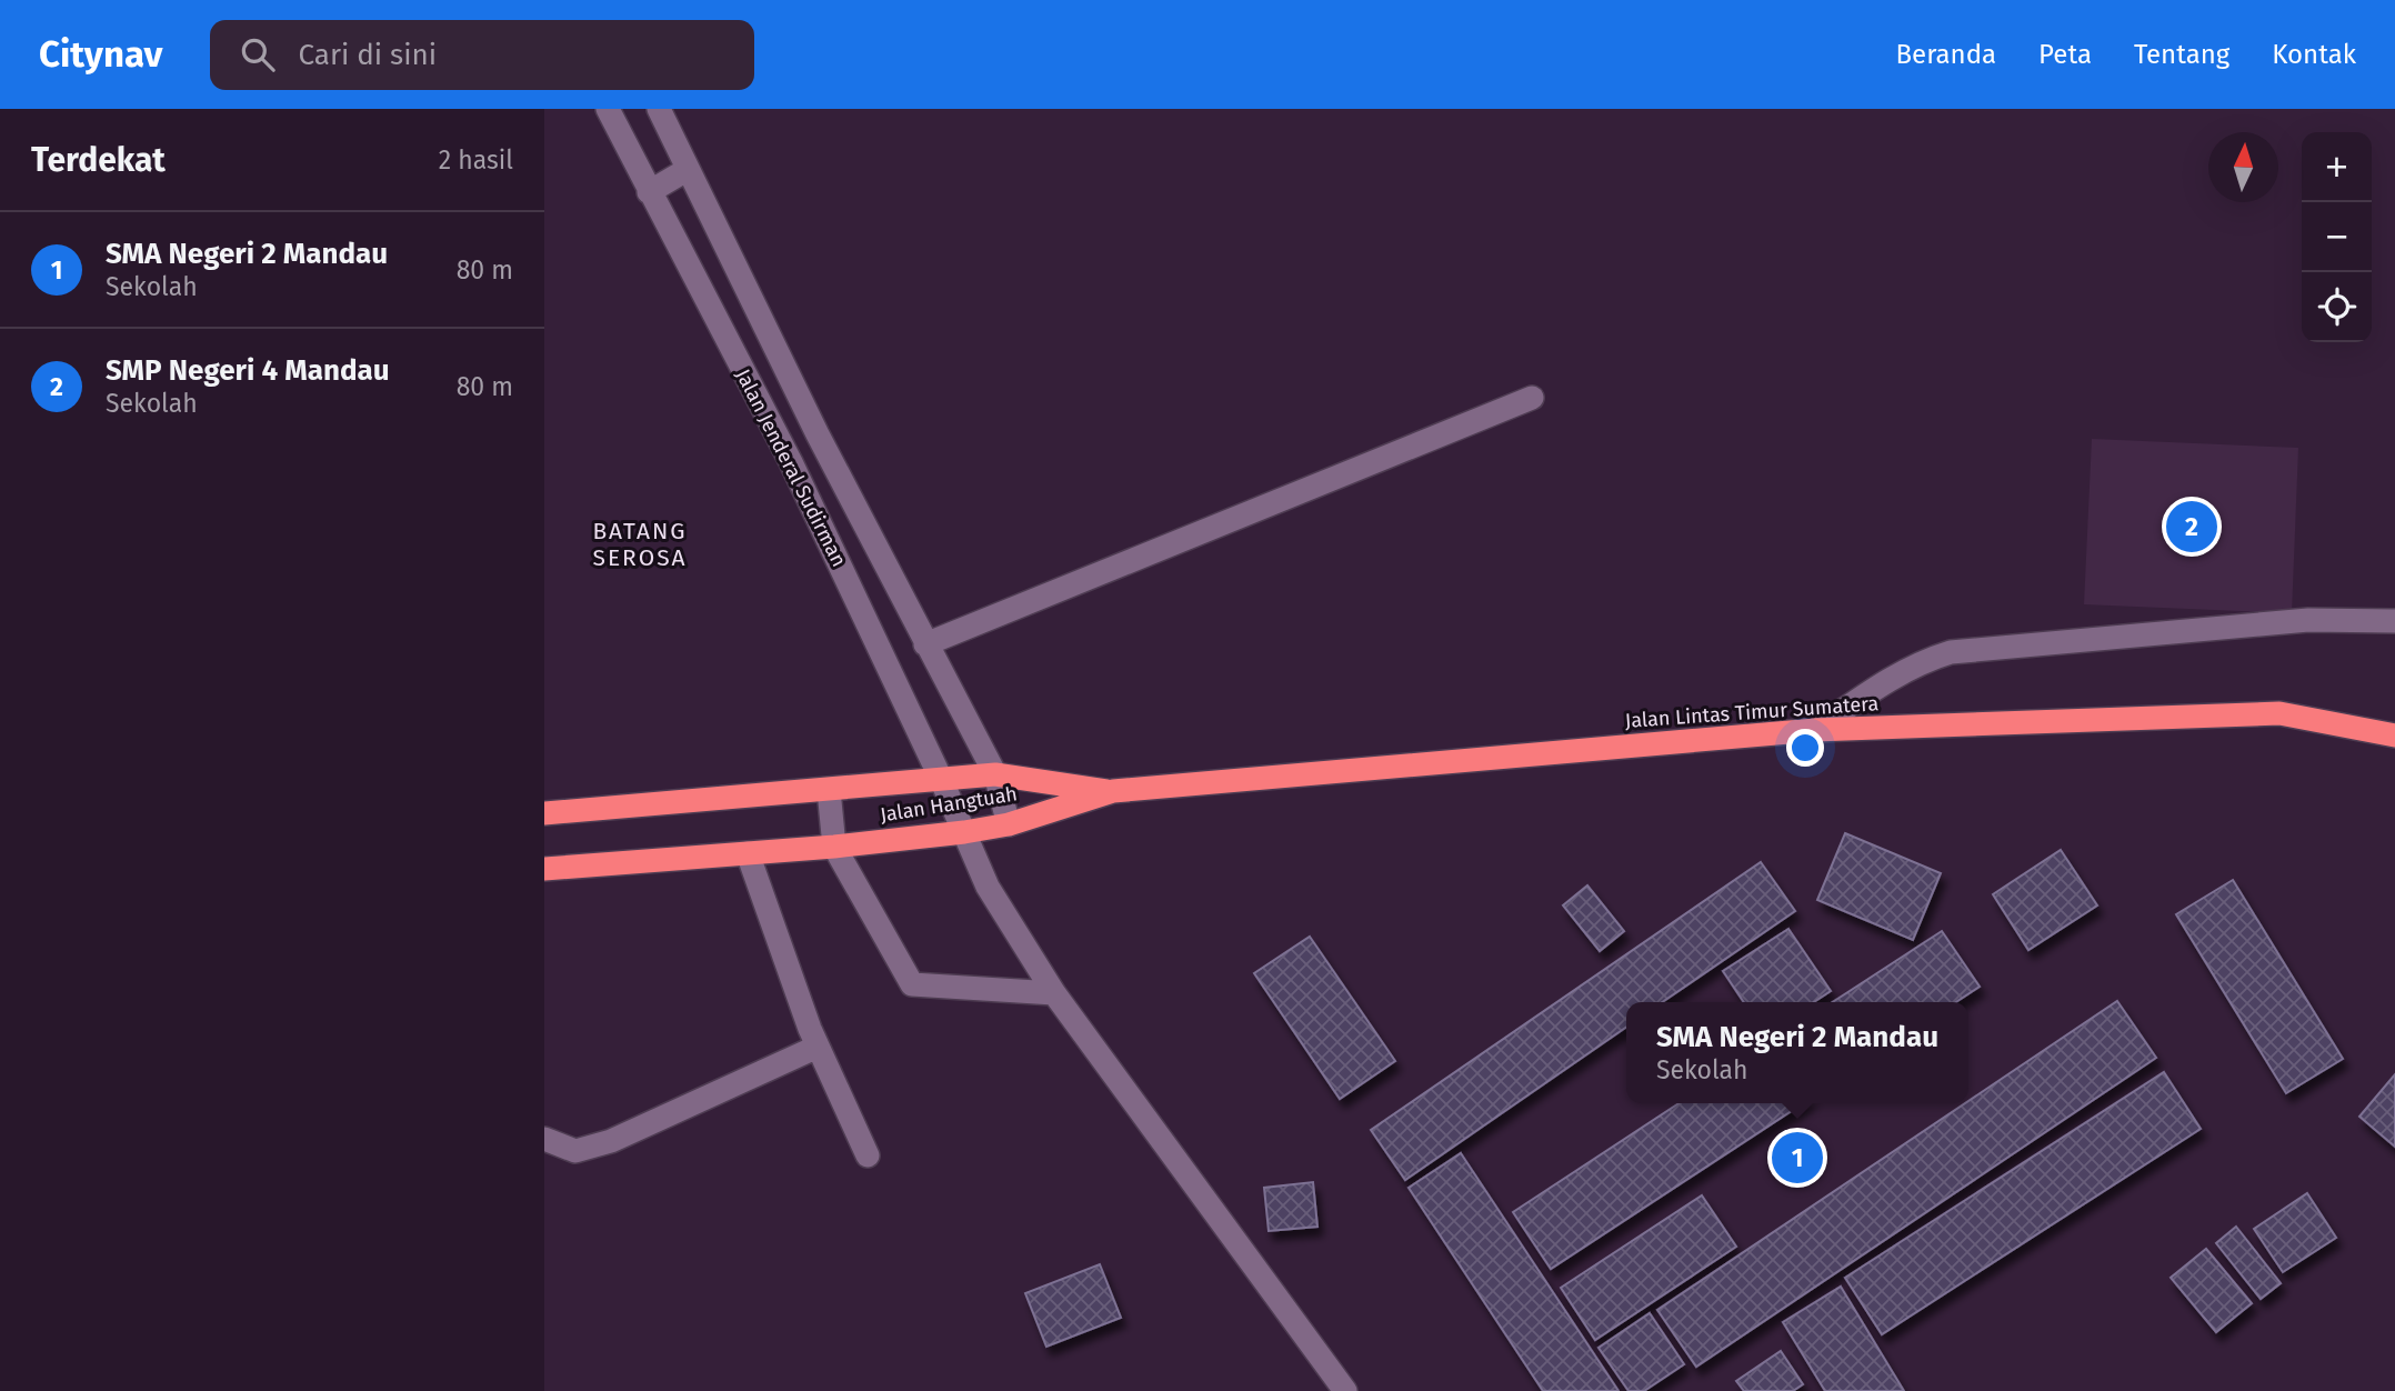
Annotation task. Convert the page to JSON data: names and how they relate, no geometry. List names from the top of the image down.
{
  "streets": {
    "highway": ["Jalan Lintas Timur Sumatera", "Jalan Hangtuah"],
    "street": ["Jalan Jenderal Sudirman"]
  },
  "crossings": [
    ["Jalan Jenderal Sudirman", "Jalan Hangtuah"],
    ["Jalan Lintas Timur Sumatera", "Jalan Hangtuah"]
  ],
  "districts": ["BATANG SEROSA"],
  "north": "top",
  "page": {
    "header": "Citynav",
    "search": "Cari di sini",
    "nav": [
      "Beranda",
      "Peta",
      "Tentang",
      "Kontak"
    ],
    "heading": ["Terdekat", "2 hasil"],
    "map_buttons": ["+", "−"],
    "list": [
      {
        "mark": "1",
        "name": "SMA Negeri 2 Mandau",
        "note": "Sekolah",
        "value": "80 m"
      },
      {
        "mark": "2",
        "name": "SMP Negeri 4 Mandau",
        "note": "Sekolah",
        "value": "80 m"
      }
    ],
    "pins": ["2", "1"],
    "popup": ["SMA Negeri 2 Mandau", "Sekolah"]
  }
}
